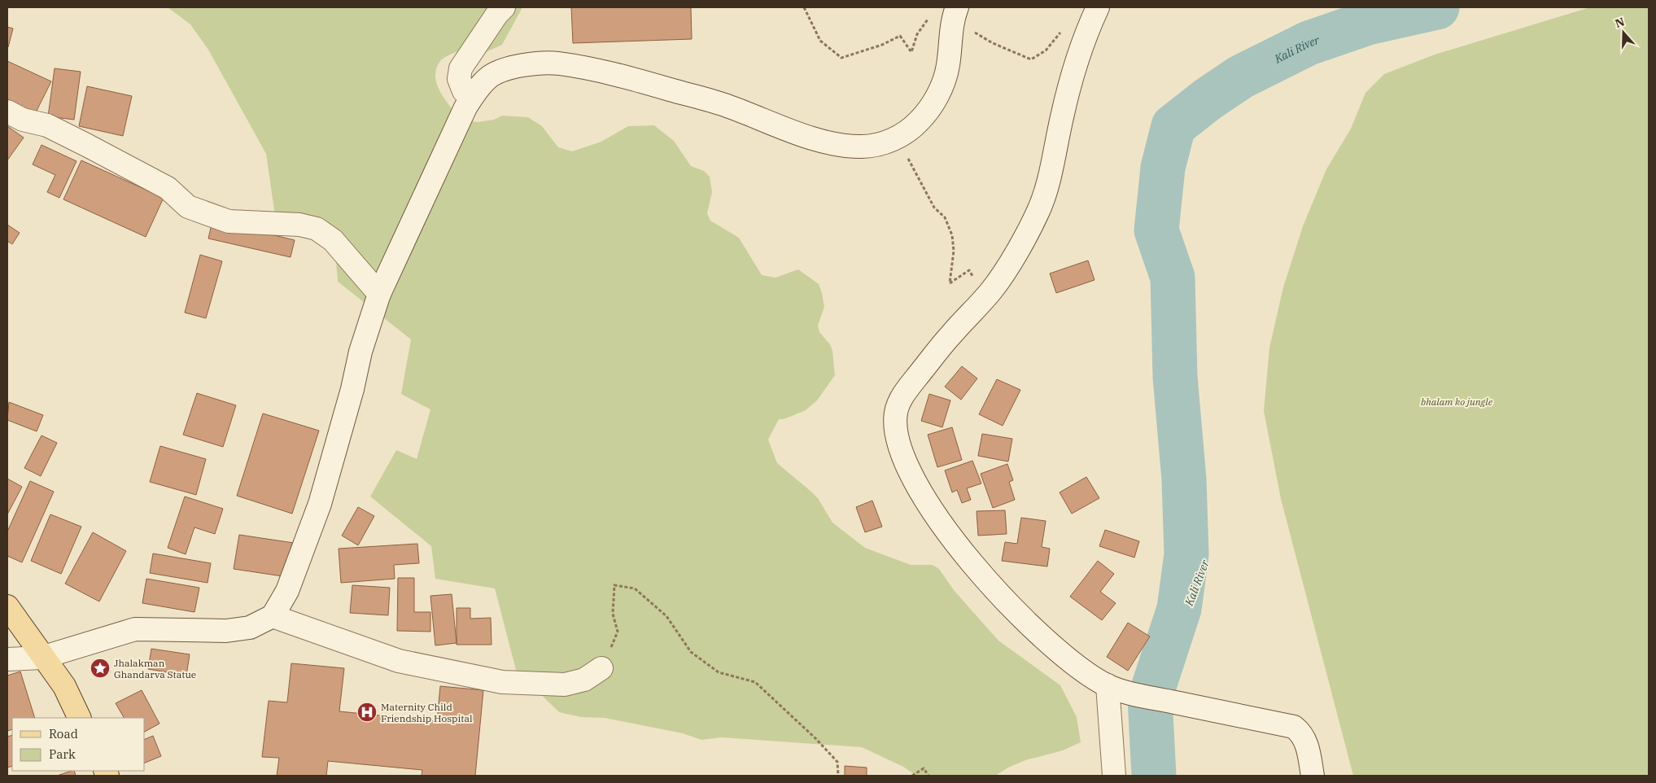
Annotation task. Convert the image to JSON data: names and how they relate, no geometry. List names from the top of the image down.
{
  "water": ["Kali River"],
  "parks": ["bhalam ko jungle"],
  "places": {
    "place": ["Jhalakman Ghandarva Statue"],
    "hospital": ["Maternity Child Friendship Hospital"]
  },
  "legend": ["Road", "Park"],
  "north": "top"
}
